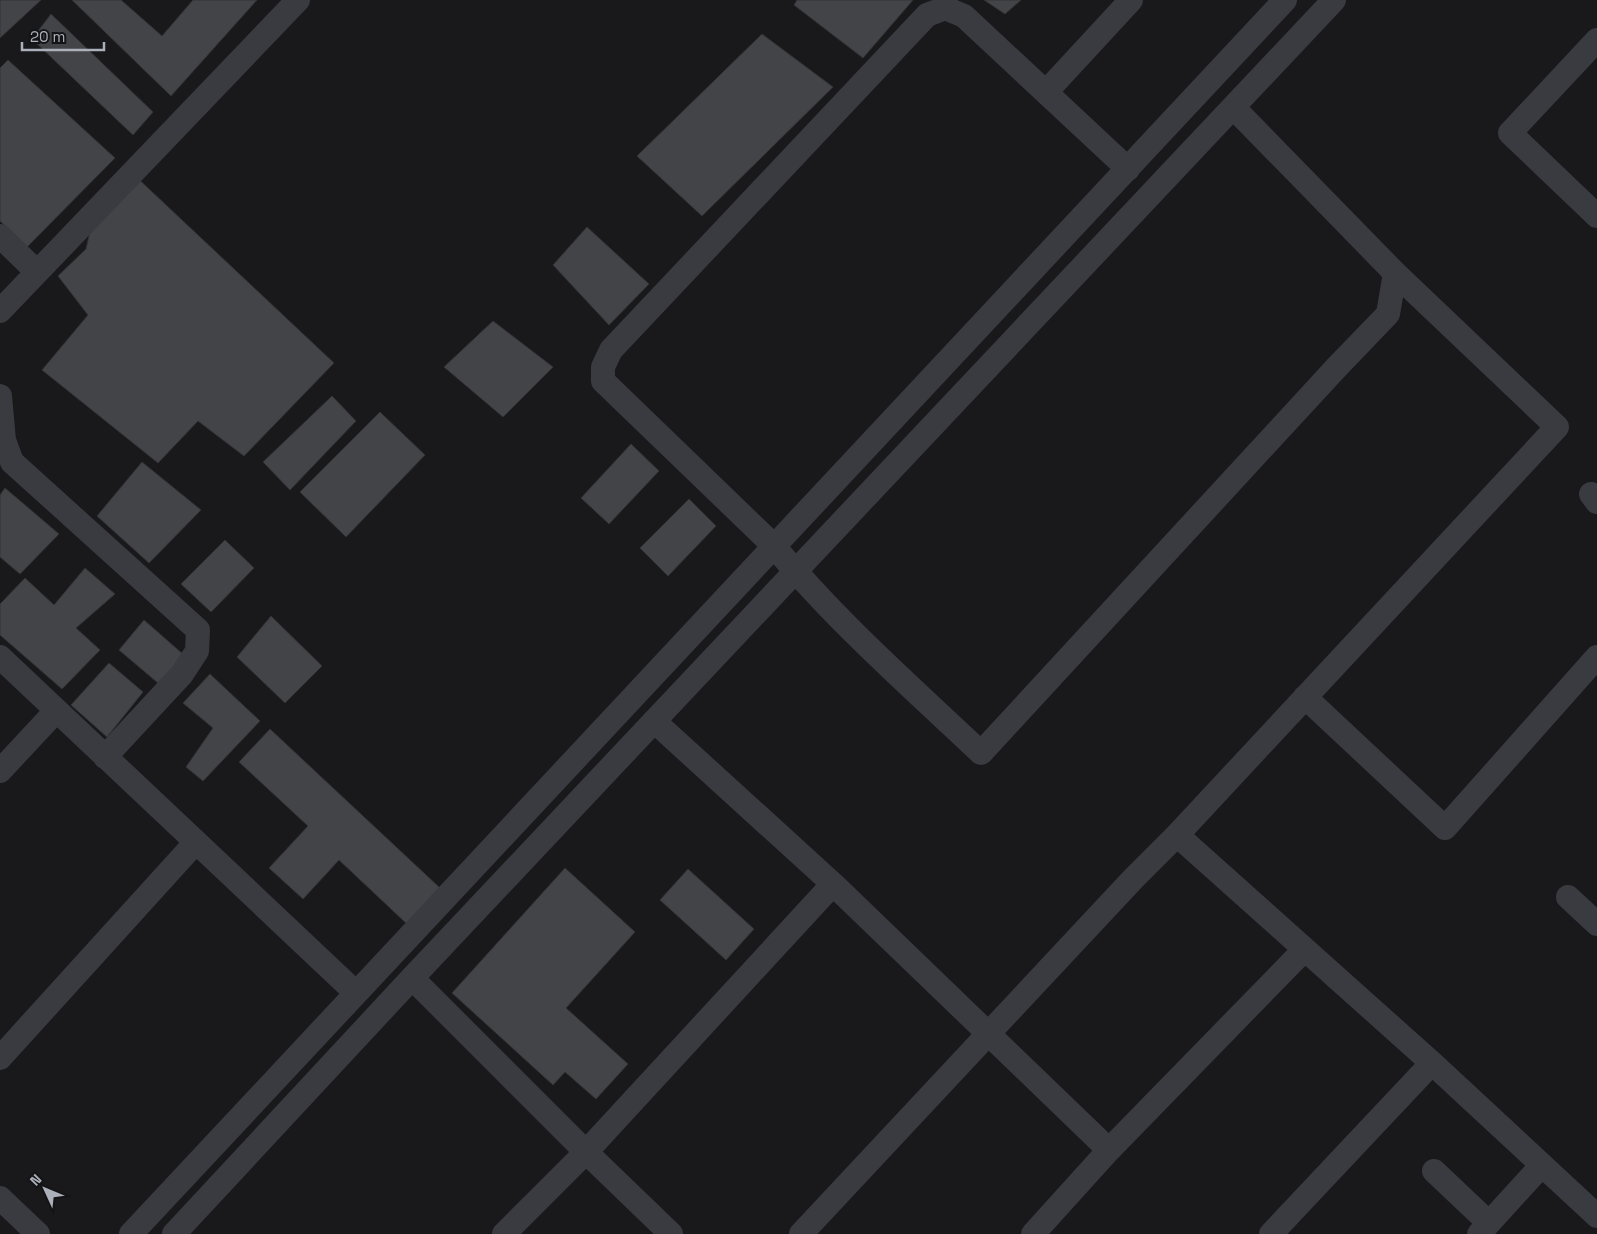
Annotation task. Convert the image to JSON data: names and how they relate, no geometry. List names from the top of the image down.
{
  "scale_bar": "20 m",
  "north": "top left"
}
